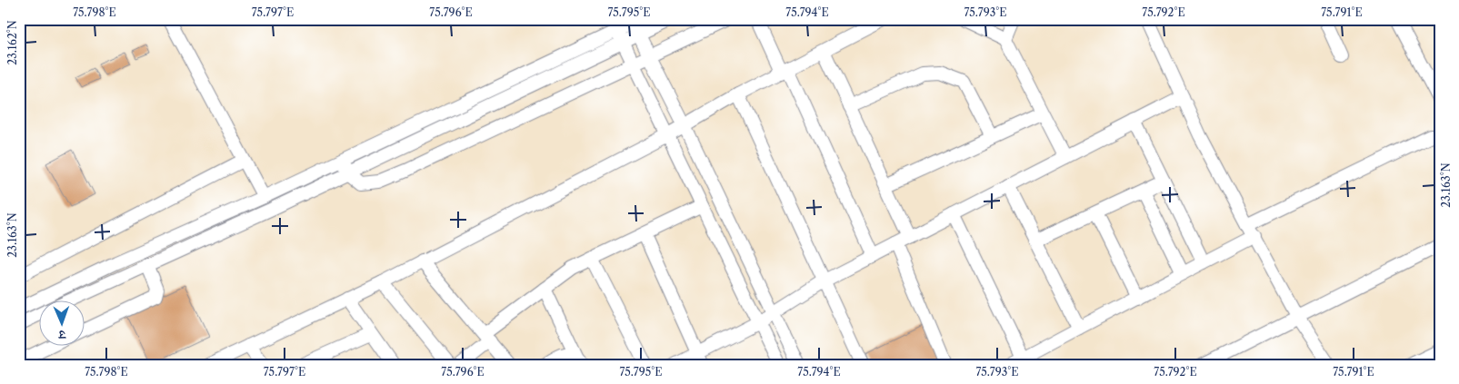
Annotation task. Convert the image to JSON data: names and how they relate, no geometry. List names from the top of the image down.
{
  "north": "bottom",
  "coordinates": [
    "75.798°E",
    "75.797°E",
    "75.796°E",
    "75.795°E",
    "75.794°E",
    "75.793°E",
    "75.792°E",
    "75.791°E",
    "23.162°N",
    "23.163°N"
  ]
}
